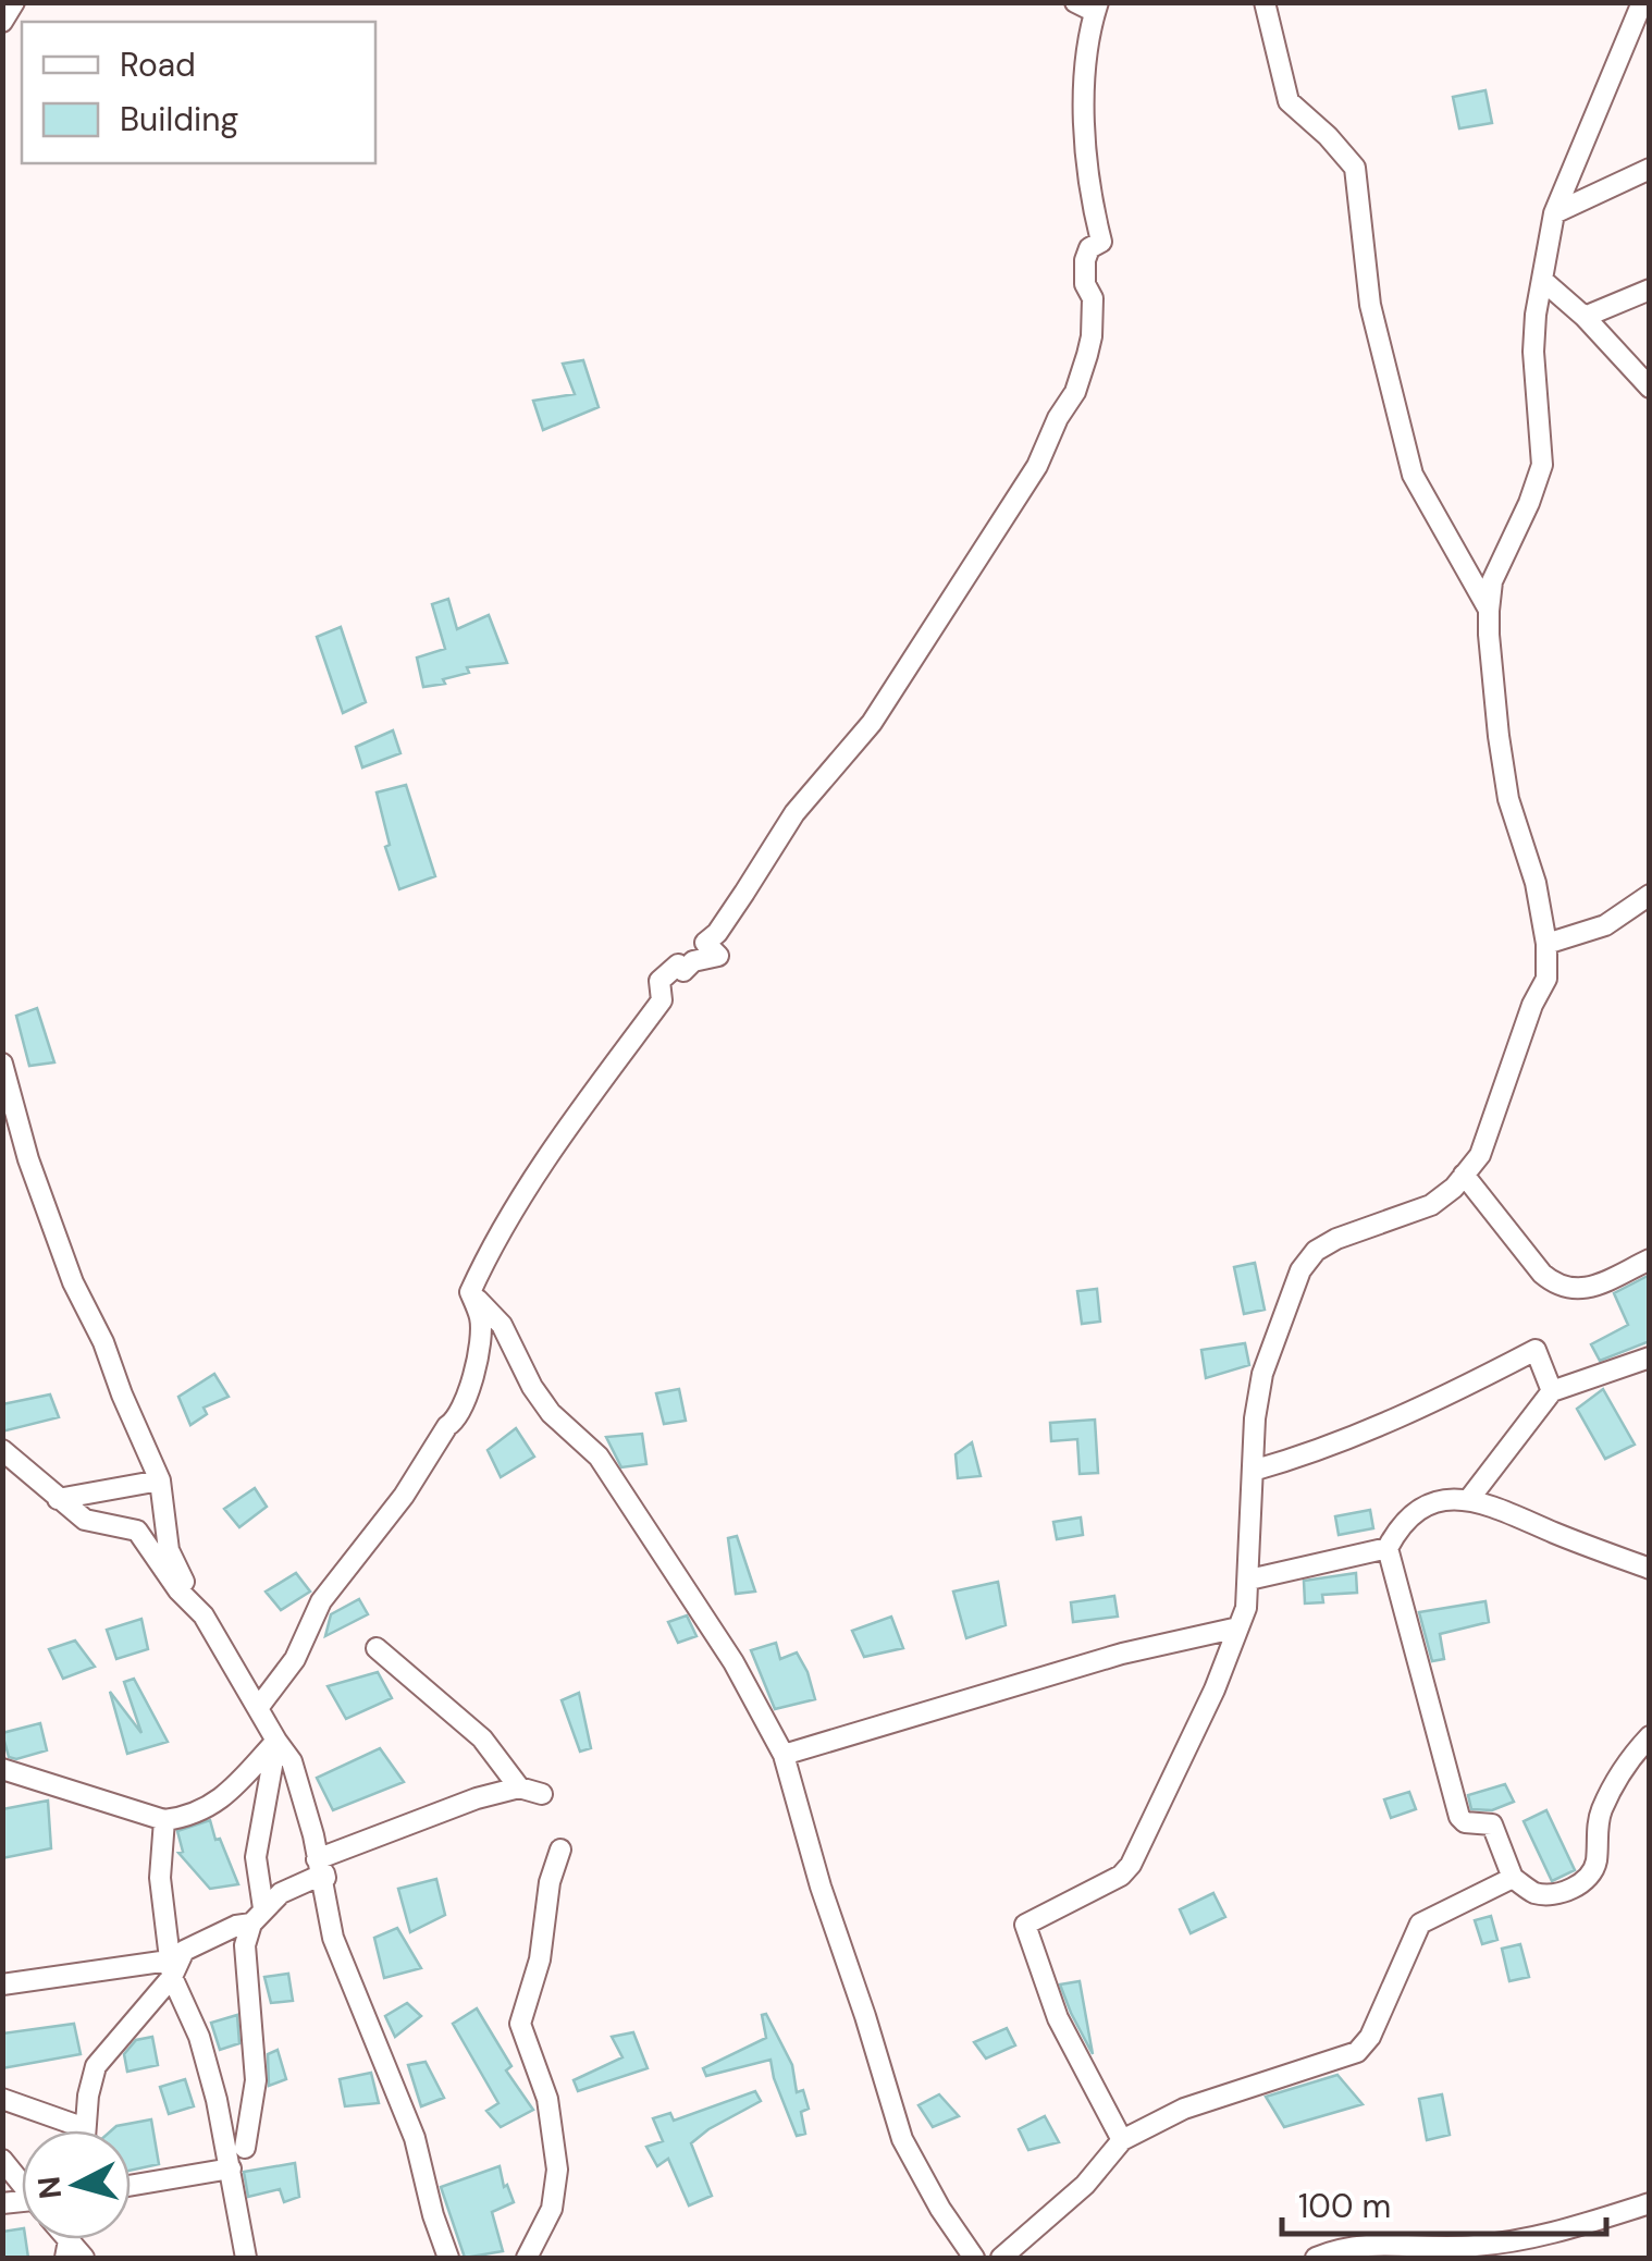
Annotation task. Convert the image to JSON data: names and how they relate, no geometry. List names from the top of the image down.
{
  "legend": ["Road", "Building"],
  "scale_bar": "100 m",
  "north": "left"
}
